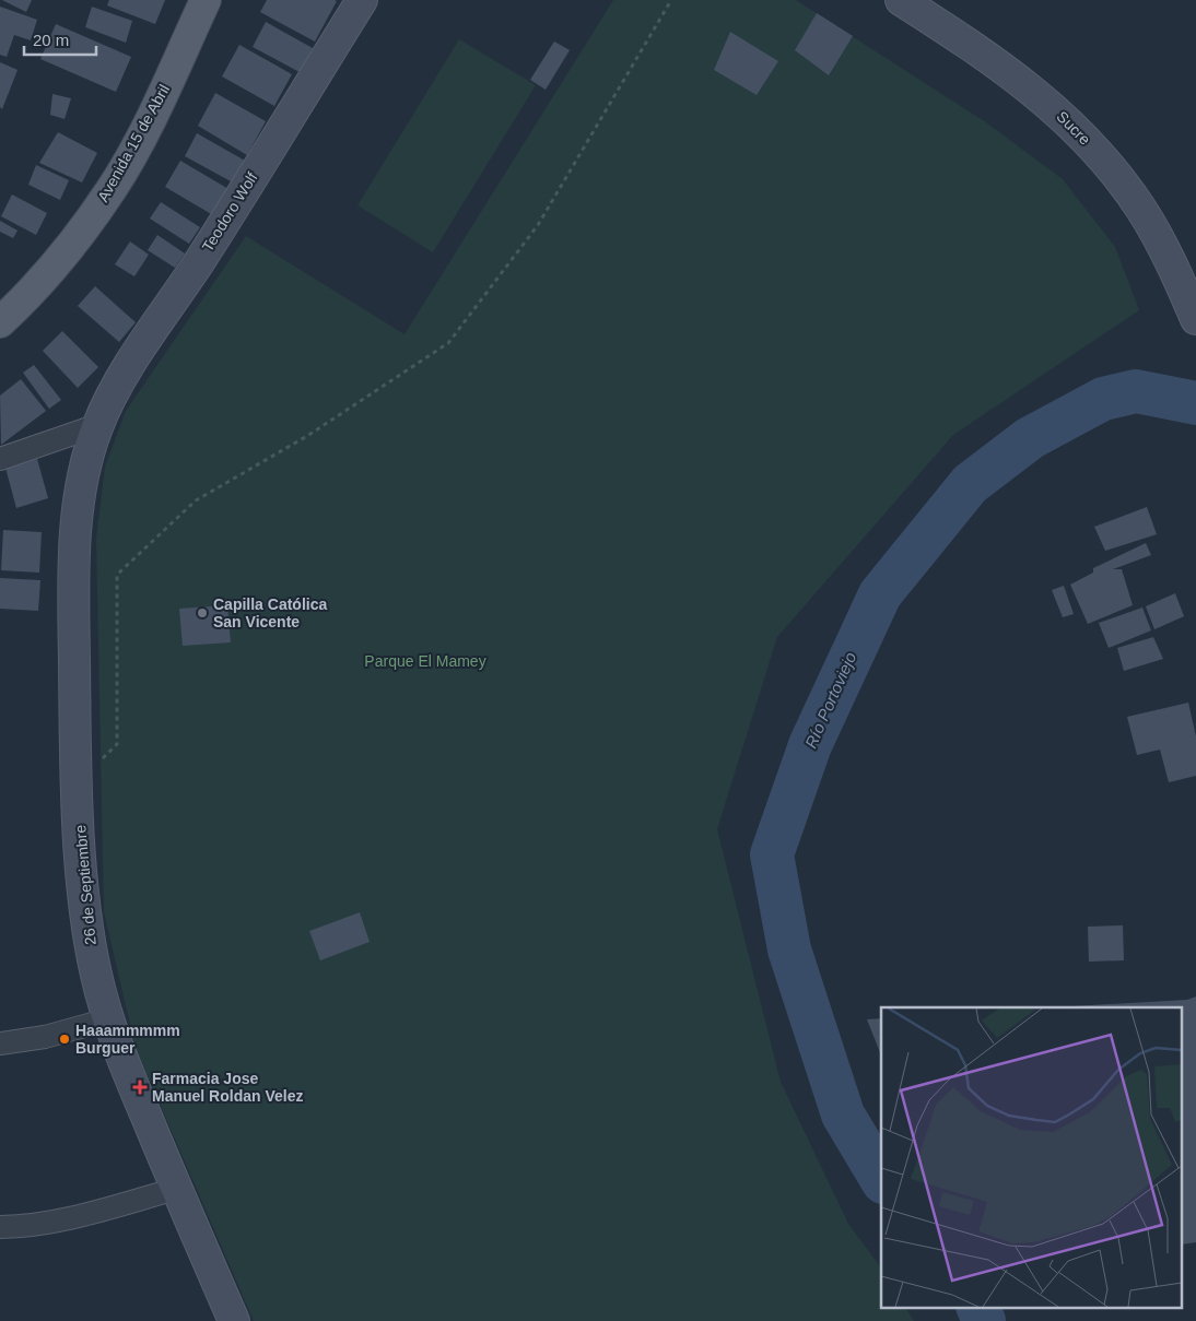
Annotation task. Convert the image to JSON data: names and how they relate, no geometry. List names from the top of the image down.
{
  "streets": {
    "main road": ["Avenida 15 de Abril"],
    "street": ["Sucre", "Teodoro Wolf", "26 de Septiembre"]
  },
  "crossings": [
    ["Teodoro Wolf", "26 de Septiembre"]
  ],
  "water": ["Río Portoviejo"],
  "parks": ["Parque El Mamey"],
  "places": {
    "other": ["Capilla Católica San Vicente", "Haaammmmm Burguer"],
    "health": ["Farmacia Jose Manuel Roldan Velez"]
  },
  "scale_bar": "20 m"
}
